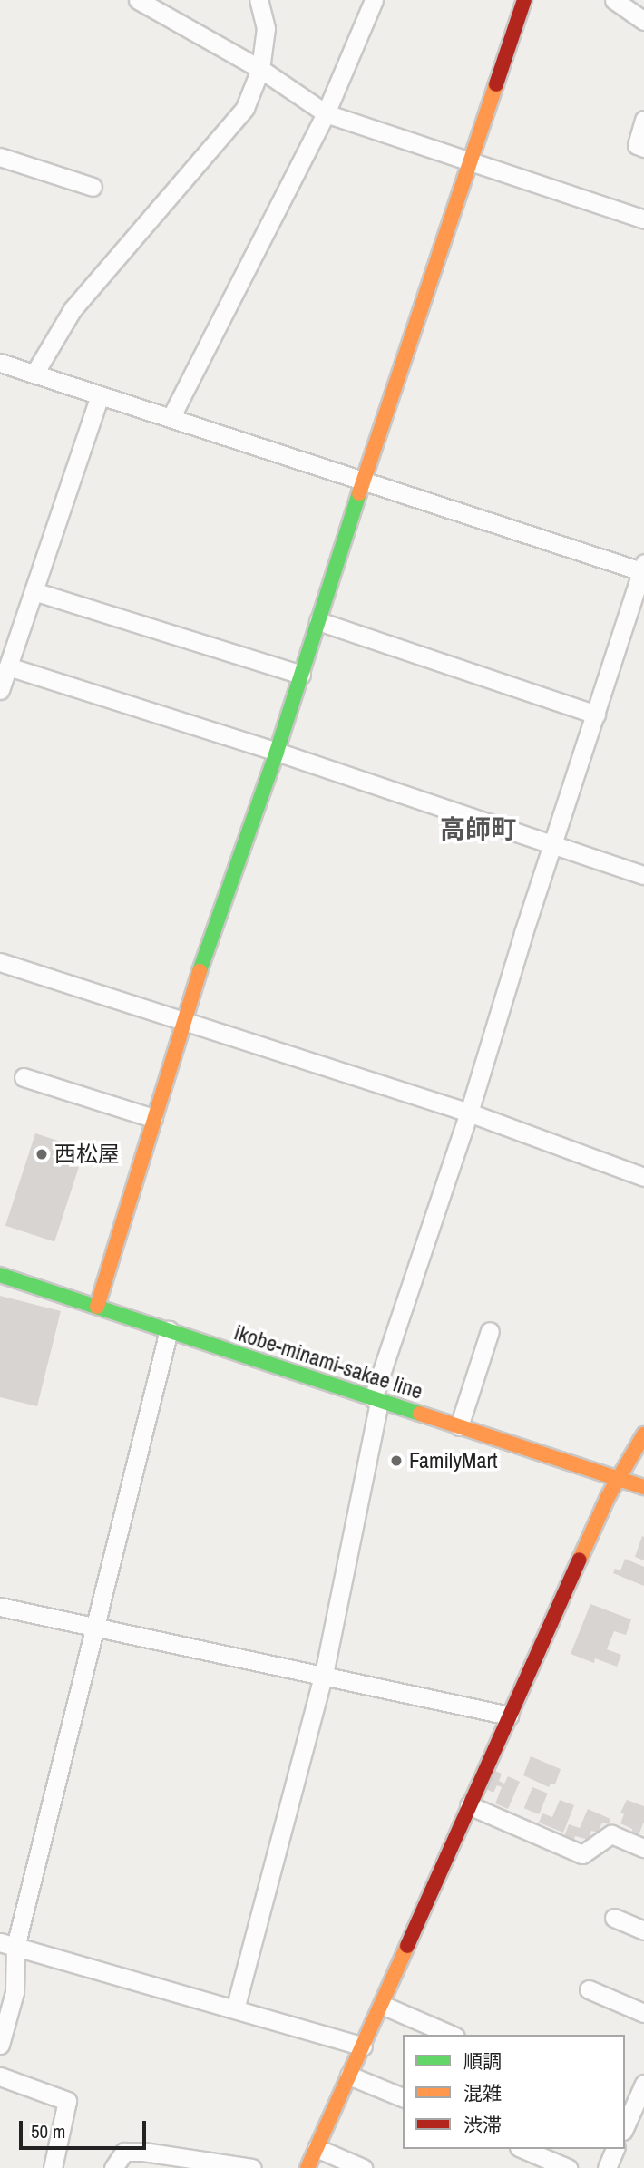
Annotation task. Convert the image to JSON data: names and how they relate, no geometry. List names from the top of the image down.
{
  "streets": {
    "street": ["ikobe-minami-sakae line"]
  },
  "districts": ["高師町"],
  "places": ["西松屋", "FamilyMart"],
  "legend": ["順調", "混雑", "渋滞"],
  "scale_bar": "50 m"
}
